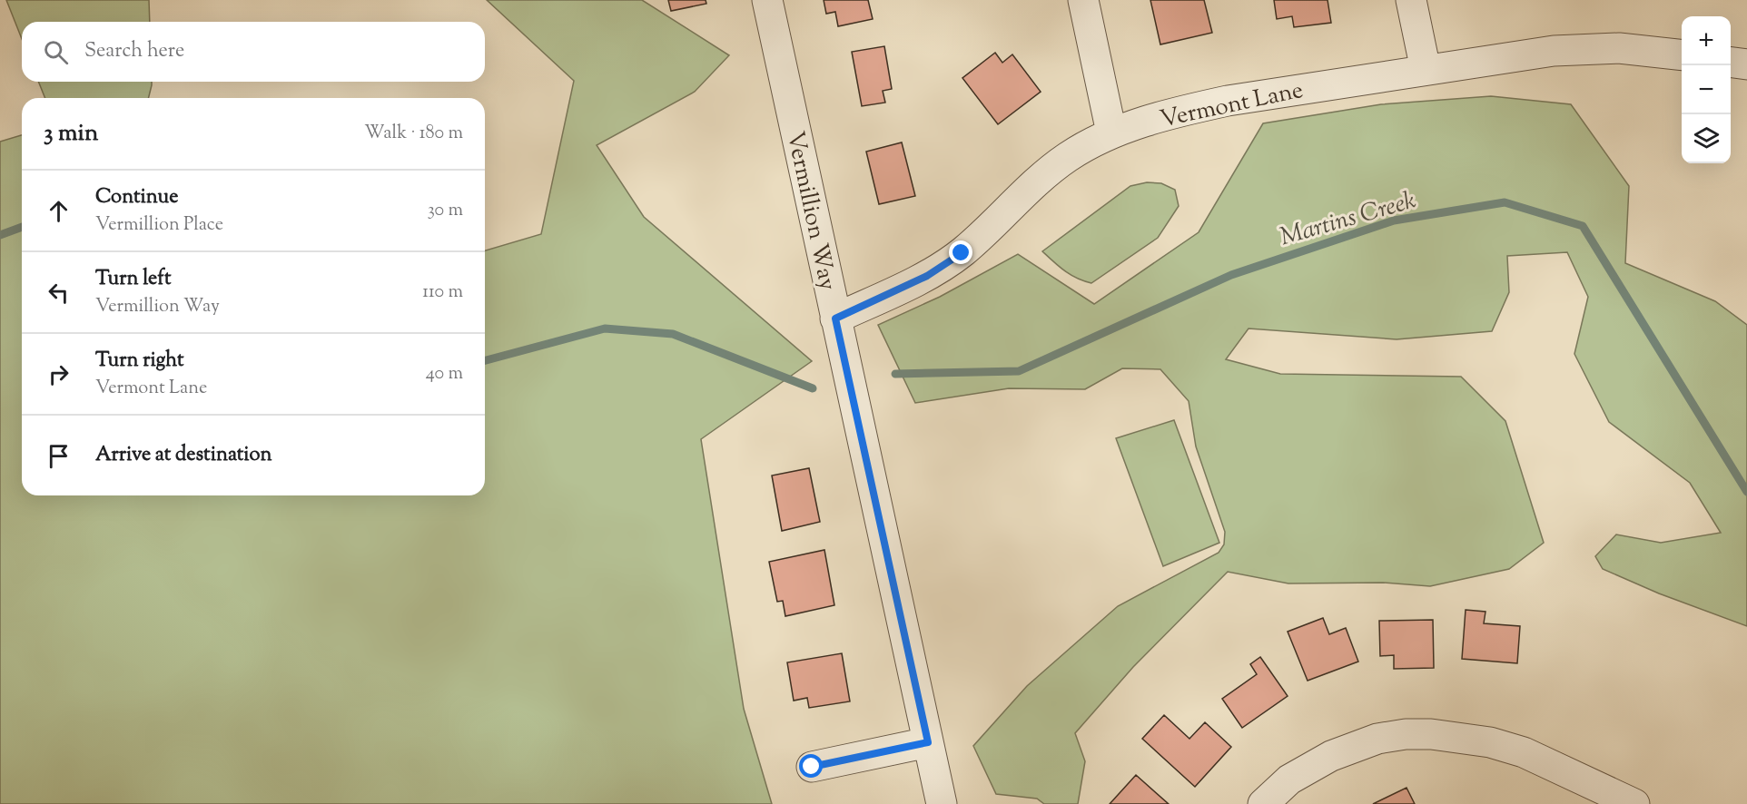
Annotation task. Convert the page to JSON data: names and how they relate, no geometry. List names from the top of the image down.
{
  "streets": {
    "street": ["Vermont Lane", "Vermillion Way"]
  },
  "crossings": [
    ["Vermont Lane", "Vermillion Way"]
  ],
  "water": ["Martins Creek"],
  "page": {
    "map_buttons": ["+", "−"],
    "search": "Search here",
    "heading": ["3 min", "Walk · 180 m"],
    "list": [
      ["Continue", "Vermillion Place", "30 m"],
      ["Turn left", "Vermillion Way", "110 m"],
      ["Turn right", "Vermont Lane", "40 m"],
      "Arrive at destination"
    ]
  }
}
